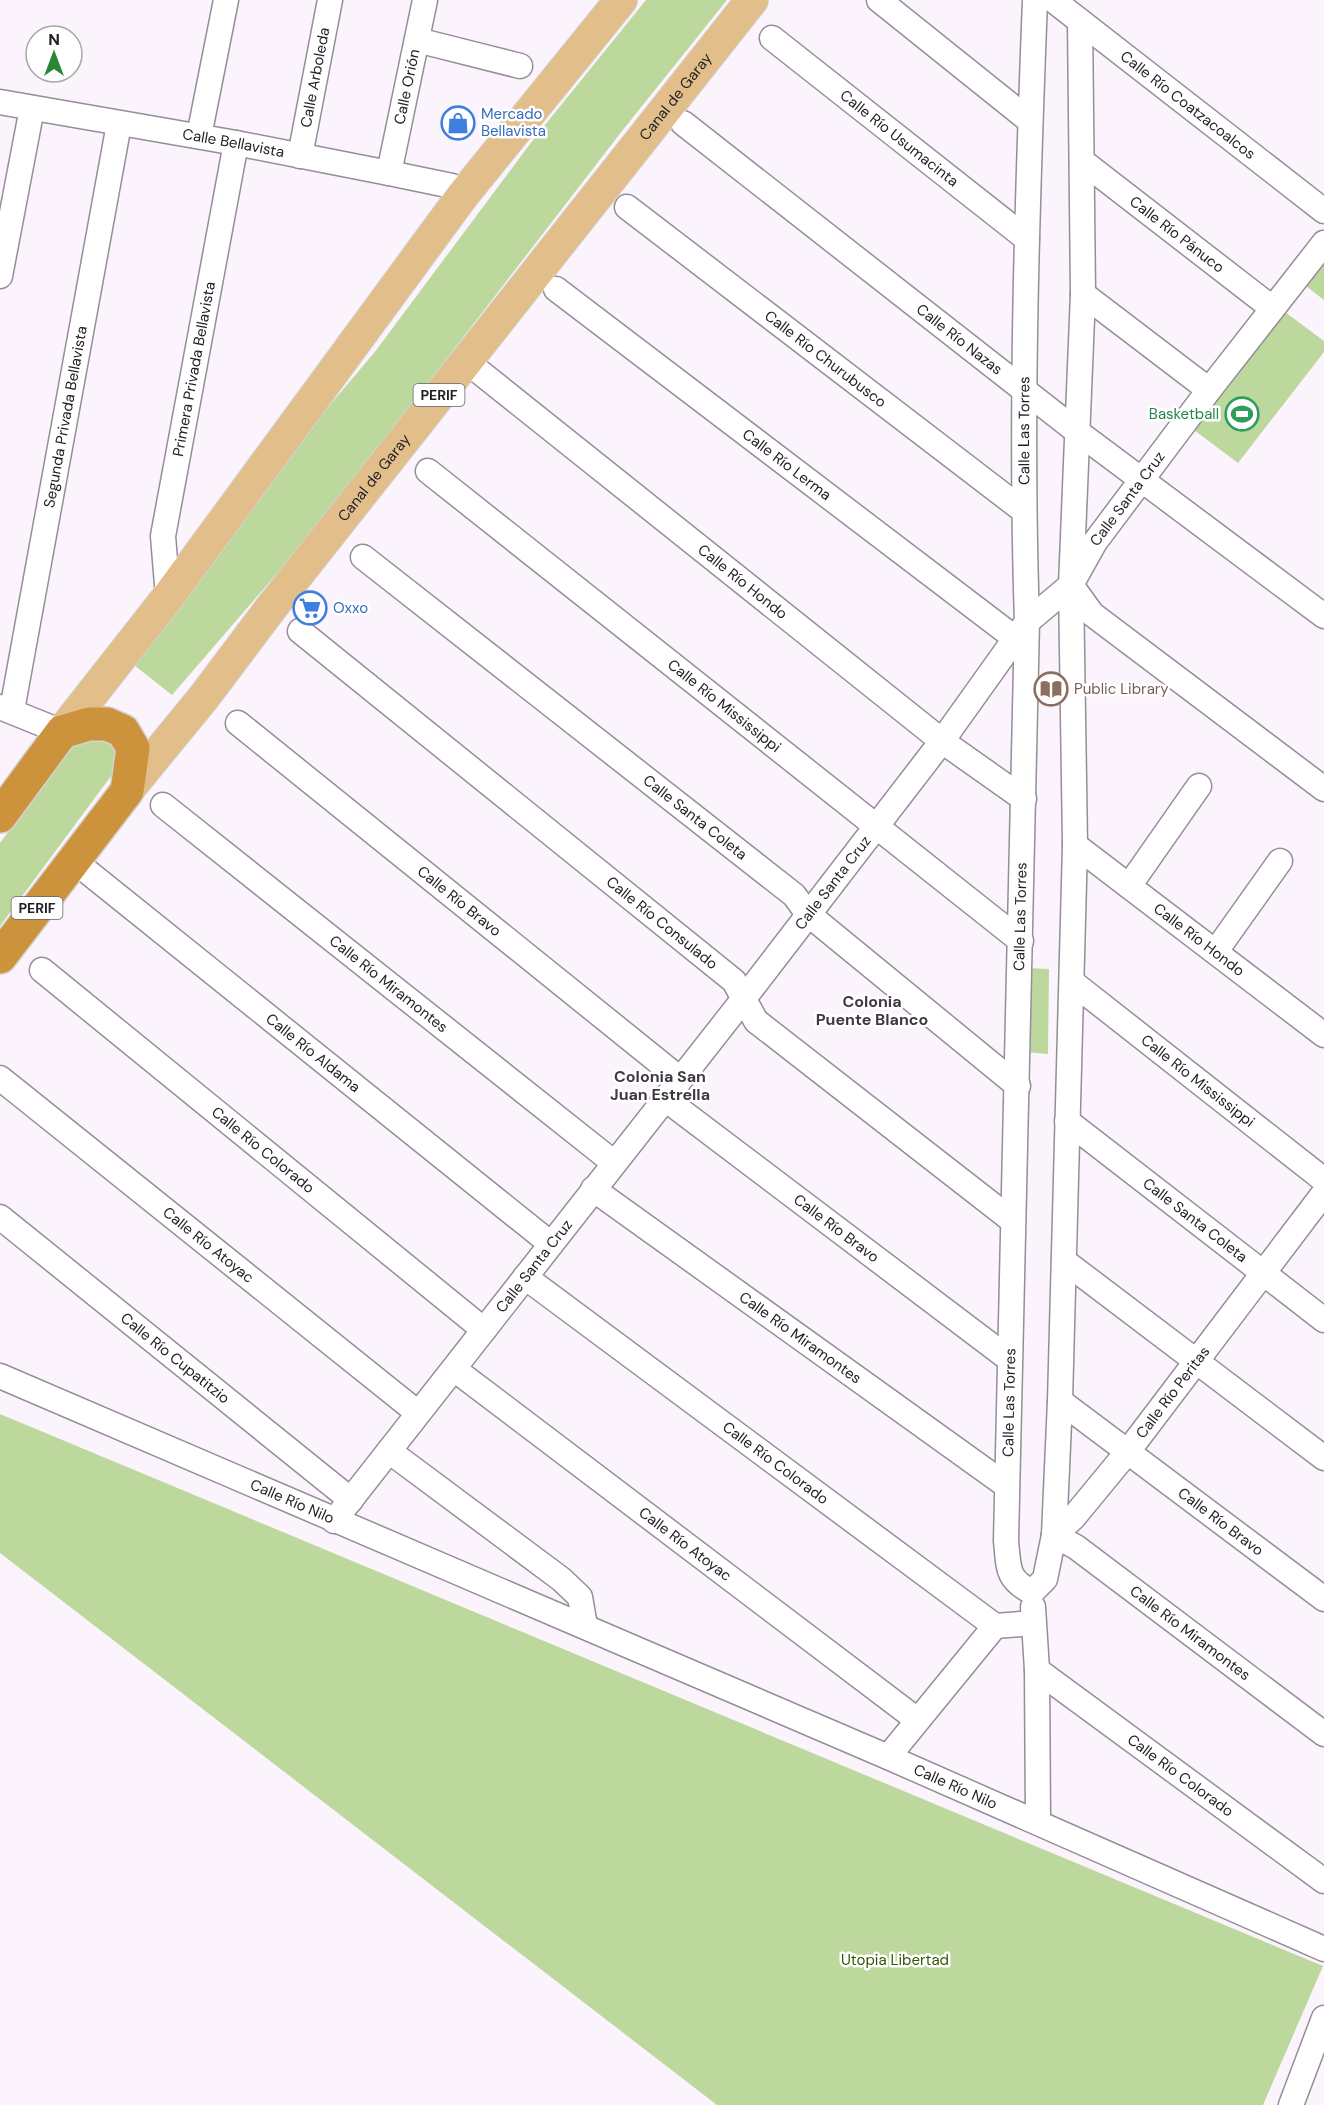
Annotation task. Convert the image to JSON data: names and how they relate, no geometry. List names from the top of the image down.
{
  "streets": {
    "highway": ["Canal de Garay", "PERIF"],
    "street": [
      "Calle Arboleda",
      "Calle Orión",
      "Calle Río Coatzacoalcos",
      "Calle Río Usumacinta",
      "Calle Bellavista",
      "Calle Río Pánuco",
      "Calle Río Nazas",
      "Calle Río Churubusco",
      "Primera Privada Bellavista",
      "Segunda Privada Bellavista",
      "Calle Las Torres",
      "Calle Río Lerma",
      "Calle Santa Cruz",
      "Calle Río Hondo",
      "Calle Río Mississippi",
      "Calle Santa Coleta",
      "Calle Río Bravo",
      "Calle Río Consulado",
      "Calle Río Miramontes",
      "Calle Río Aldama",
      "Calle Río Colorado",
      "Calle Río Atoyac",
      "Calle Río Cupatitzio",
      "Calle Río Peritas",
      "Calle Río Nilo"
    ]
  },
  "crossings": [
    ["Calle Arboleda", "Calle Bellavista"],
    ["Calle Orión", "Calle Bellavista"],
    ["Canal de Garay", "Calle Río Hondo"],
    ["Canal de Garay", "Calle Río Aldama"],
    ["Calle Río Usumacinta", "Calle Las Torres"],
    ["Calle Bellavista", "Primera Privada Bellavista"],
    ["Calle Bellavista", "Segunda Privada Bellavista"],
    ["Calle Río Pánuco", "Calle Santa Cruz"],
    ["Calle Río Nazas", "Calle Las Torres"],
    ["Calle Río Nazas", "Calle Santa Cruz"],
    ["Calle Río Churubusco", "Calle Las Torres"],
    ["Calle Las Torres", "Calle Río Lerma"],
    ["Calle Las Torres", "Calle Santa Cruz"],
    ["Calle Las Torres", "Calle Río Hondo"],
    ["Calle Las Torres", "Calle Río Mississippi"],
    ["Calle Las Torres", "Calle Santa Coleta"],
    ["Calle Las Torres", "Calle Río Bravo"],
    ["Calle Las Torres", "Calle Río Consulado"],
    ["Calle Las Torres", "Calle Río Miramontes"],
    ["Calle Río Lerma", "Calle Santa Cruz"],
    ["Calle Santa Cruz", "Calle Río Hondo"],
    ["Calle Santa Cruz", "Calle Río Mississippi"],
    ["Calle Santa Cruz", "Calle Santa Coleta"],
    ["Calle Santa Cruz", "Calle Río Bravo"],
    ["Calle Santa Cruz", "Calle Río Consulado"],
    ["Calle Santa Cruz", "Calle Río Miramontes"],
    ["Calle Santa Cruz", "Calle Río Aldama"],
    ["Calle Santa Cruz", "Calle Río Colorado"],
    ["Calle Santa Cruz", "Calle Río Atoyac"],
    ["Calle Santa Cruz", "Calle Río Cupatitzio"],
    ["Calle Santa Cruz", "Calle Río Nilo"],
    ["Calle Santa Coleta", "Calle Río Peritas"],
    ["Calle Río Bravo", "Calle Río Peritas"],
    ["Calle Río Miramontes", "Calle Río Peritas"]
  ],
  "districts": ["Colonia Puente Blanco", "Colonia San Juan Estrella"],
  "parks": ["Utopia Libertad"],
  "places": {
    "shop": ["Mercado Bellavista"],
    "sports": ["Basketball"],
    "supermarket": ["Oxxo"],
    "library": ["Public Library"]
  },
  "north": "top"
}
